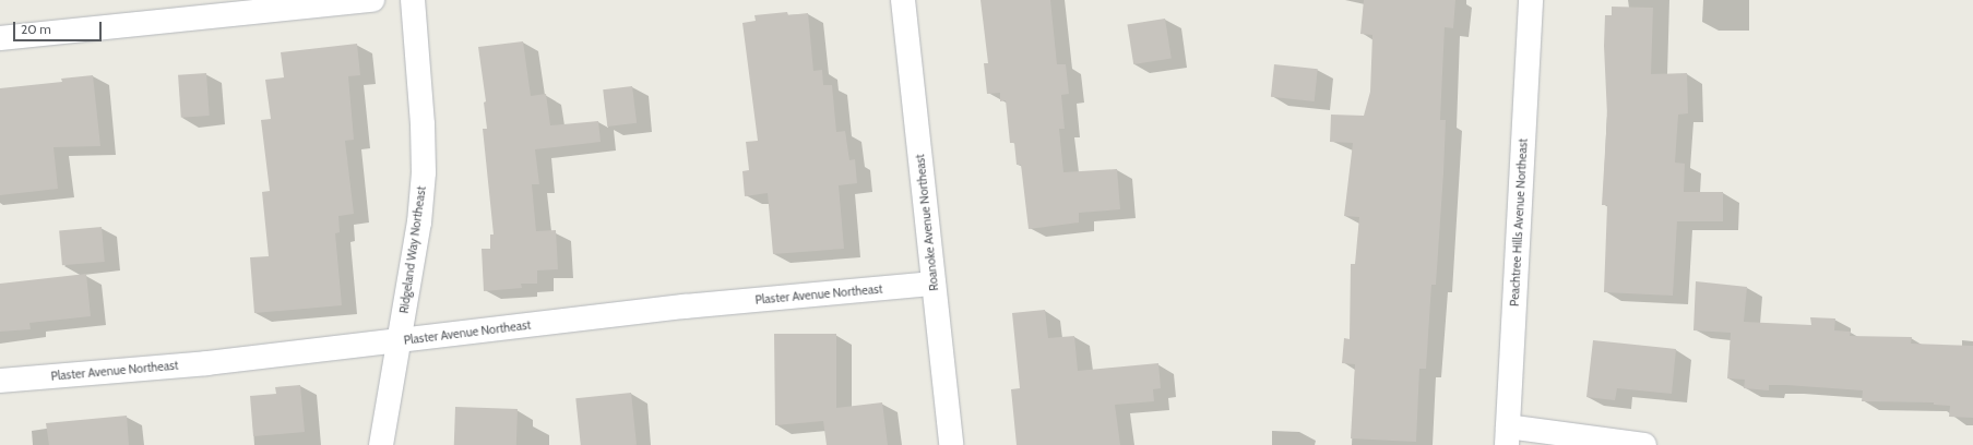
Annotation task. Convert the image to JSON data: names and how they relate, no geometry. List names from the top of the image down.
{
  "streets": {
    "street": [
      "Roanoke Avenue Northeast",
      "Peachtree Hills Avenue Northeast",
      "Ridgeland Way Northeast",
      "Plaster Avenue Northeast"
    ]
  },
  "crossings": [
    ["Roanoke Avenue Northeast", "Plaster Avenue Northeast"],
    ["Ridgeland Way Northeast", "Plaster Avenue Northeast"]
  ],
  "scale_bar": "20 m"
}
